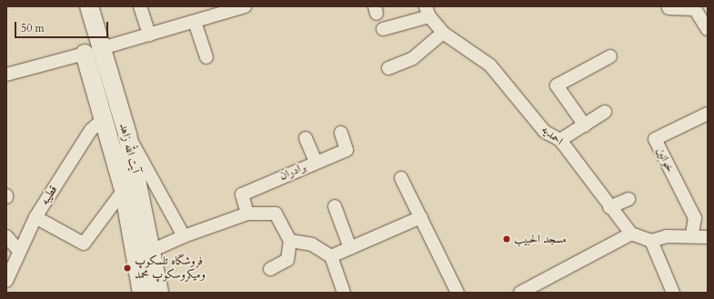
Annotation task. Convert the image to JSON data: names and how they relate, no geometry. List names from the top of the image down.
{
  "streets": {
    "main road": ["آیت الله زاهد"],
    "street": [
      "احمدیه",
      "خوانین",
      "برادران",
      "قطیبه"
    ]
  },
  "crossings": [
    ["آیت الله زاهد", "قطیبه"]
  ],
  "places": ["مسجد الحبیب", "فروشگاه تلسکوپ ومیکروسکوپ محمد"],
  "scale_bar": "50 m"
}
